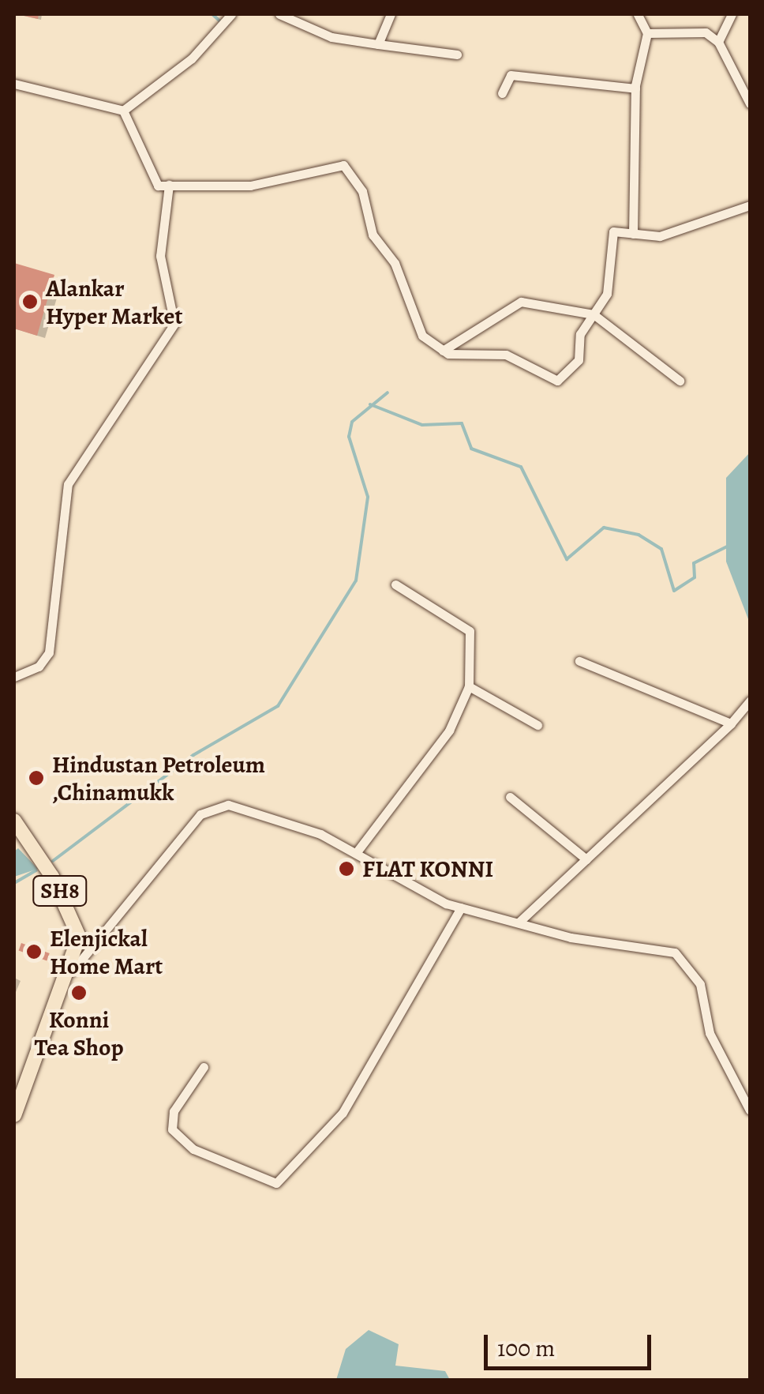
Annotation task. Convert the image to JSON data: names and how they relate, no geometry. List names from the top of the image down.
{
  "streets": {
    "main road": ["SH8"]
  },
  "places": [
    "Alankar Hyper Market",
    "Hindustan Petroleum ,Chinamukk",
    "FLAT KONNI",
    "Elenjickal Home Mart",
    "Konni Tea Shop"
  ],
  "scale_bar": "100 m"
}
